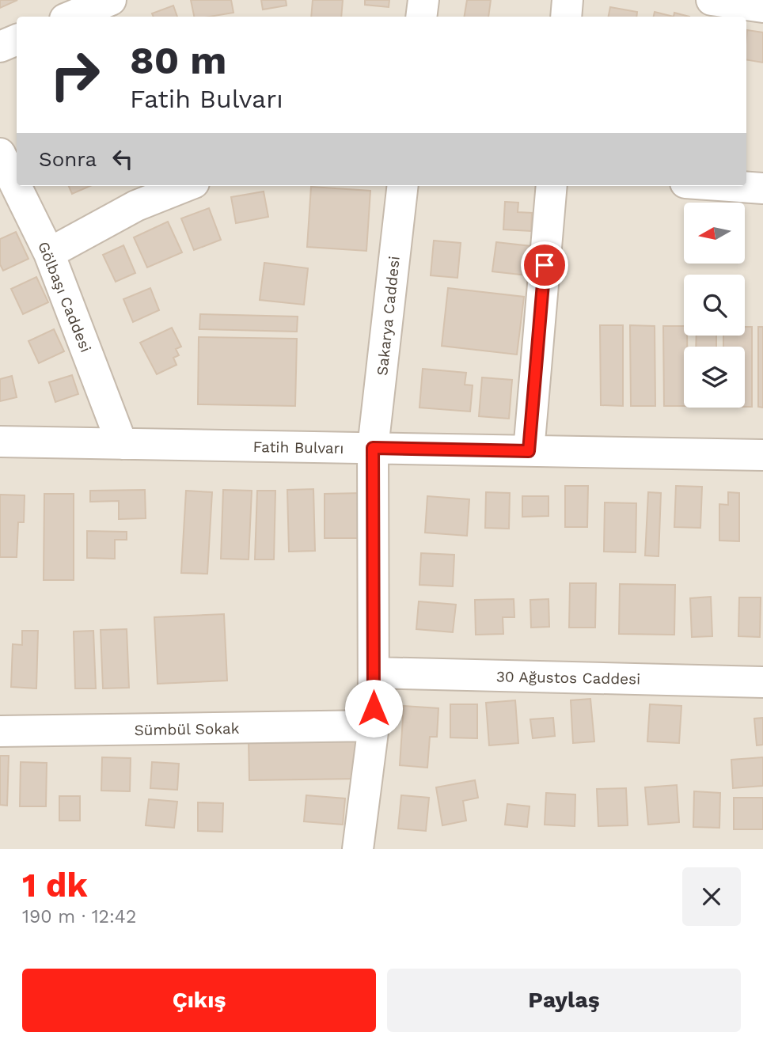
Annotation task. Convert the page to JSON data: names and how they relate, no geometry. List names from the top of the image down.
{
  "streets": {
    "street": [
      "Gölbaşı Caddesi",
      "Sakarya Caddesi",
      "Fatih Bulvarı",
      "30 Ağustos Caddesi",
      "Sümbül Sokak"
    ]
  },
  "crossings": [
    ["Gölbaşı Caddesi", "Fatih Bulvarı"],
    ["Sakarya Caddesi", "Fatih Bulvarı"],
    ["Sakarya Caddesi", "30 Ağustos Caddesi"],
    ["Sakarya Caddesi", "Sümbül Sokak"]
  ],
  "north": "left",
  "page": {
    "turn": ["80 m", "Fatih Bulvarı"],
    "then": "Sonra",
    "heading": ["1 dk", "190 m · 12:42"],
    "buttons": ["Çıkış", "Paylaş"]
  }
}
